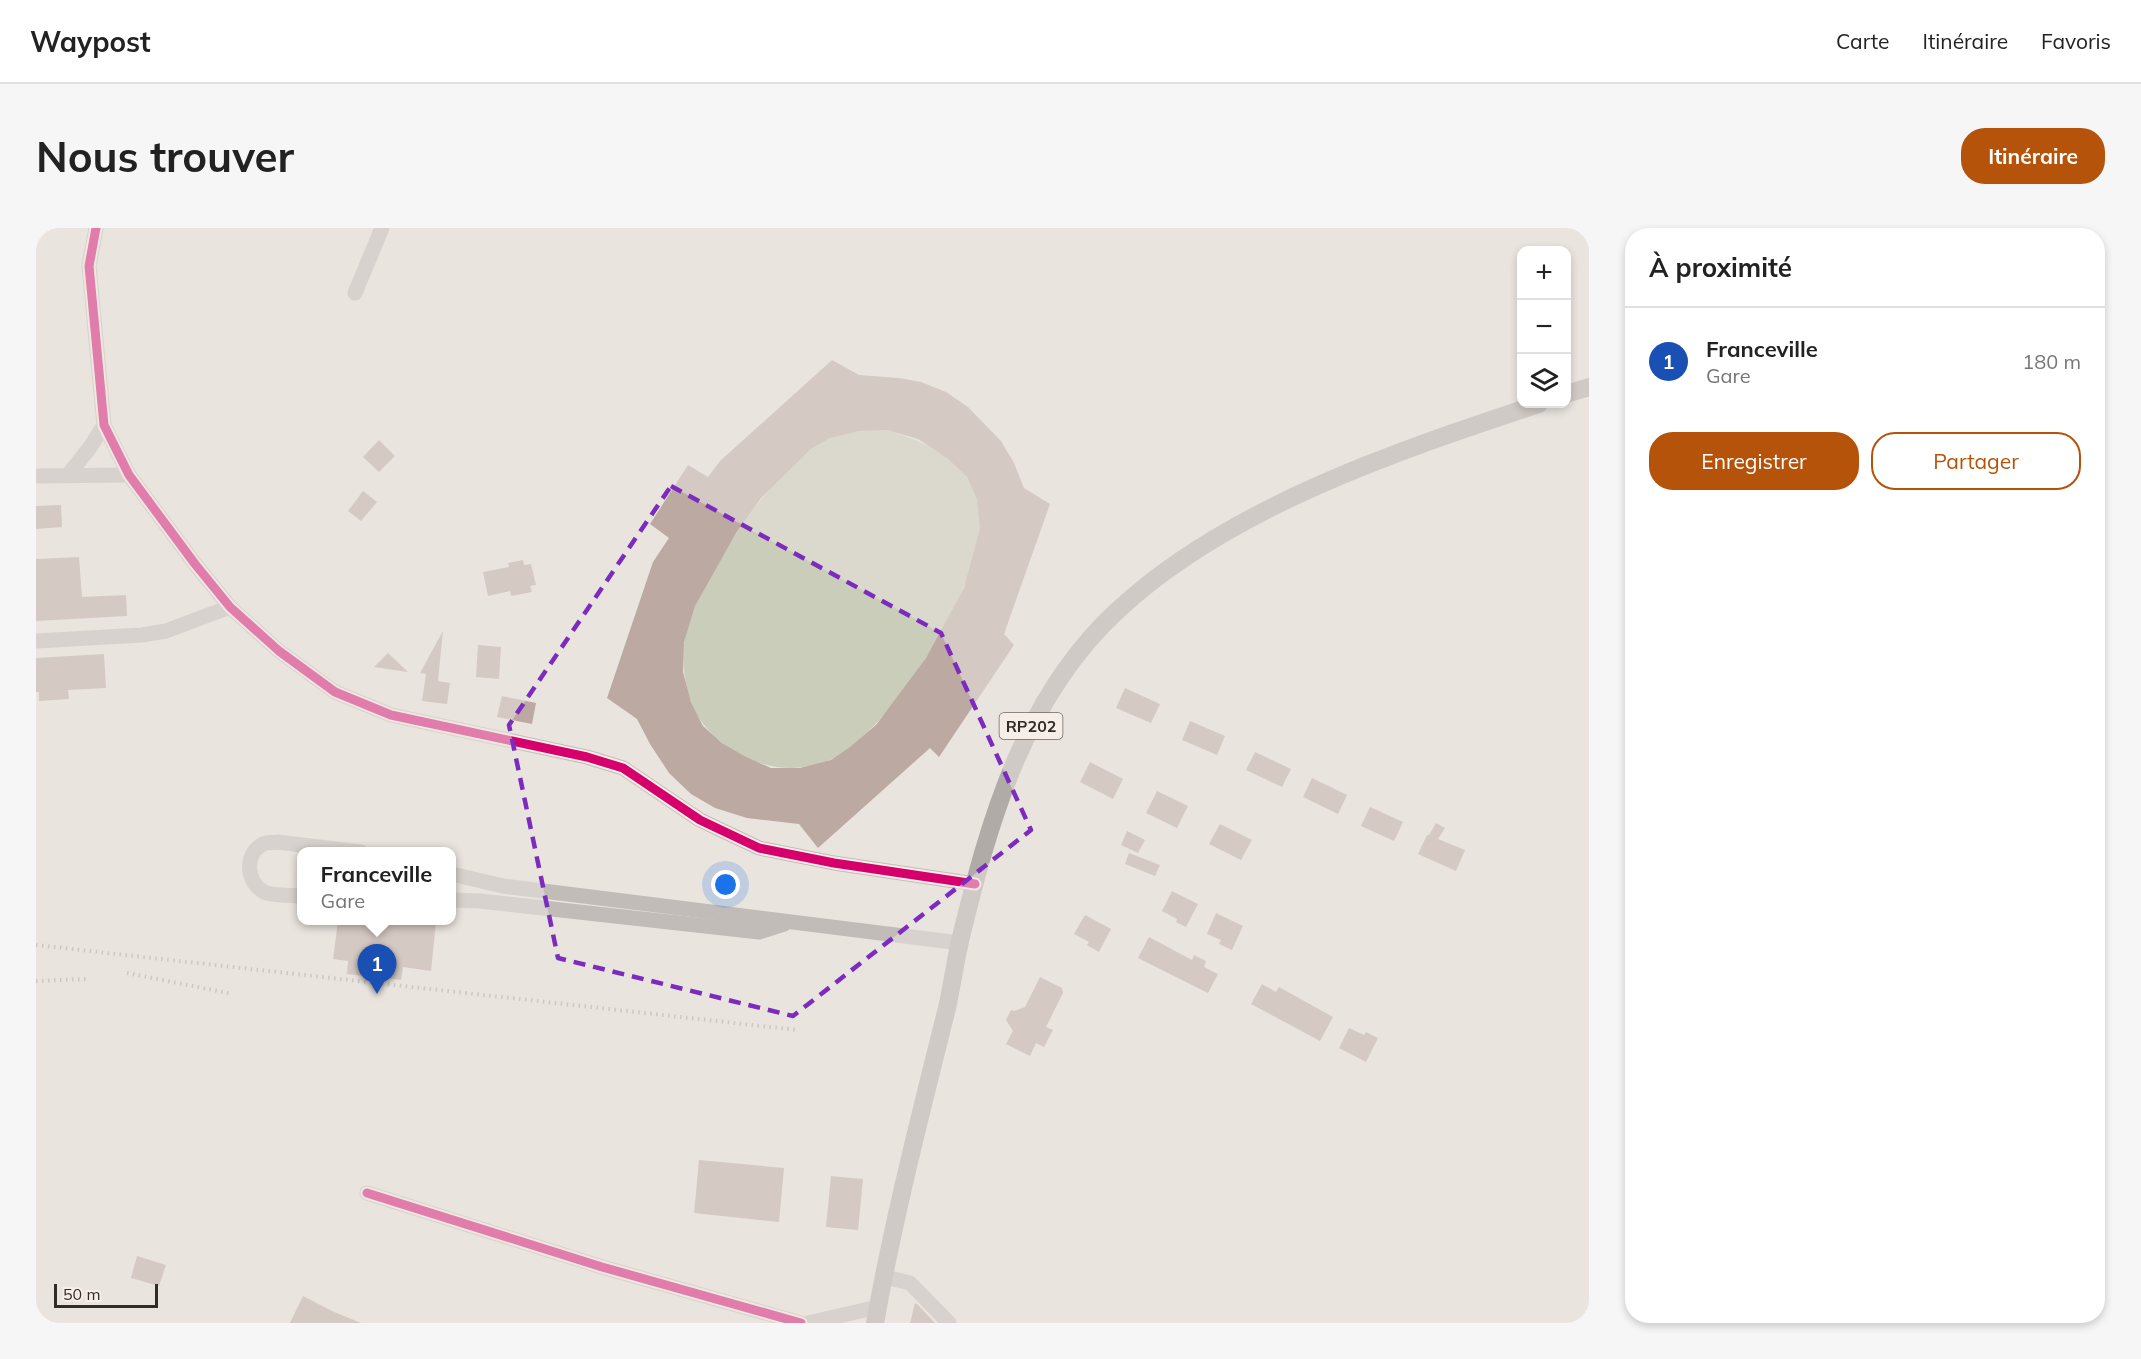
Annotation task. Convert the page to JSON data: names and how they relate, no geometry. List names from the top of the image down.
{
  "streets": {
    "main road": ["RP202"]
  },
  "scale_bar": "50 m",
  "page": {
    "header": "Waypost",
    "nav": ["Carte", "Itinéraire", "Favoris"],
    "buttons": [
      "Itinéraire",
      ["Enregistrer", "Partager"]
    ],
    "title": "Nous trouver",
    "heading": "À proximité",
    "map_buttons": ["+", "−"],
    "list": [
      {
        "mark": "1",
        "name": "Franceville",
        "note": "Gare",
        "value": "180 m"
      }
    ],
    "popup": ["Franceville", "Gare"],
    "pins": "1",
    "scale": "50 m"
  }
}
